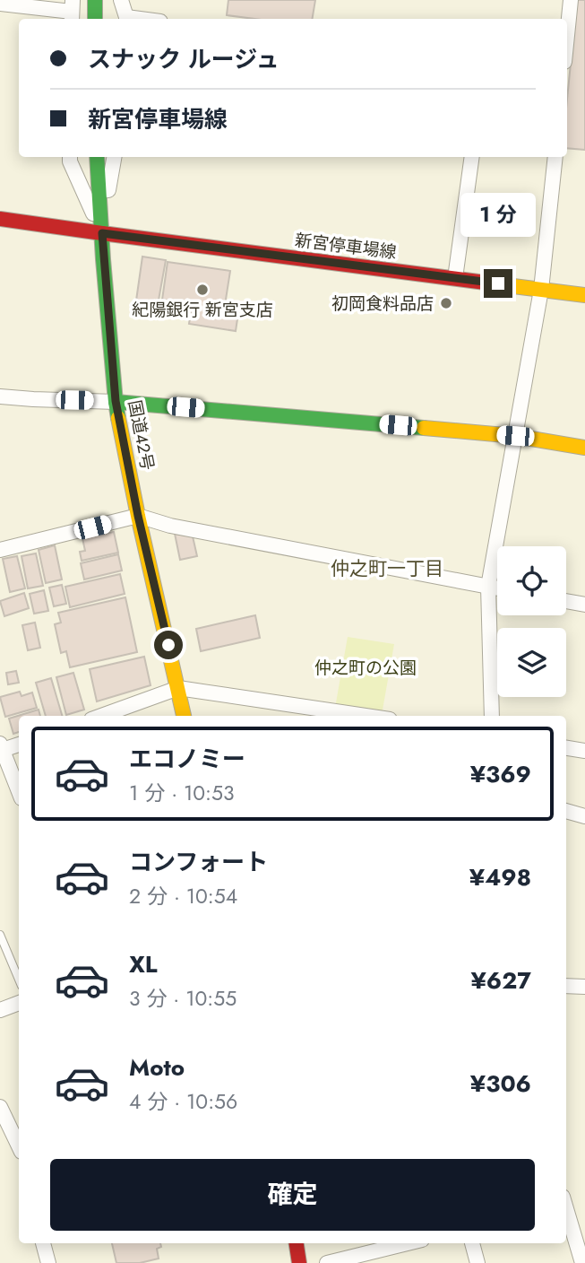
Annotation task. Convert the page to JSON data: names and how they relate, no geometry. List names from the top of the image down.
{
  "streets": {
    "main road": ["新宮停車場線", "国道42号"]
  },
  "crossings": [
    ["新宮停車場線", "国道42号"]
  ],
  "districts": ["仲之町一丁目"],
  "parks": ["仲之町の公園"],
  "places": ["紀陽銀行 新宮支店", "初岡食料品店"],
  "page": {
    "banner": ["スナック ルージュ", "新宮停車場線"],
    "bubble": "1 分",
    "list": [
      {
        "name": "エコノミー",
        "note": "1 分 · 10:53",
        "value": "¥369"
      },
      {
        "name": "コンフォート",
        "note": "2 分 · 10:54",
        "value": "¥498"
      },
      {
        "name": "XL",
        "note": "3 分 · 10:55",
        "value": "¥627"
      },
      {
        "name": "Moto",
        "note": "4 分 · 10:56",
        "value": "¥306"
      }
    ],
    "buttons": "確定"
  }
}
